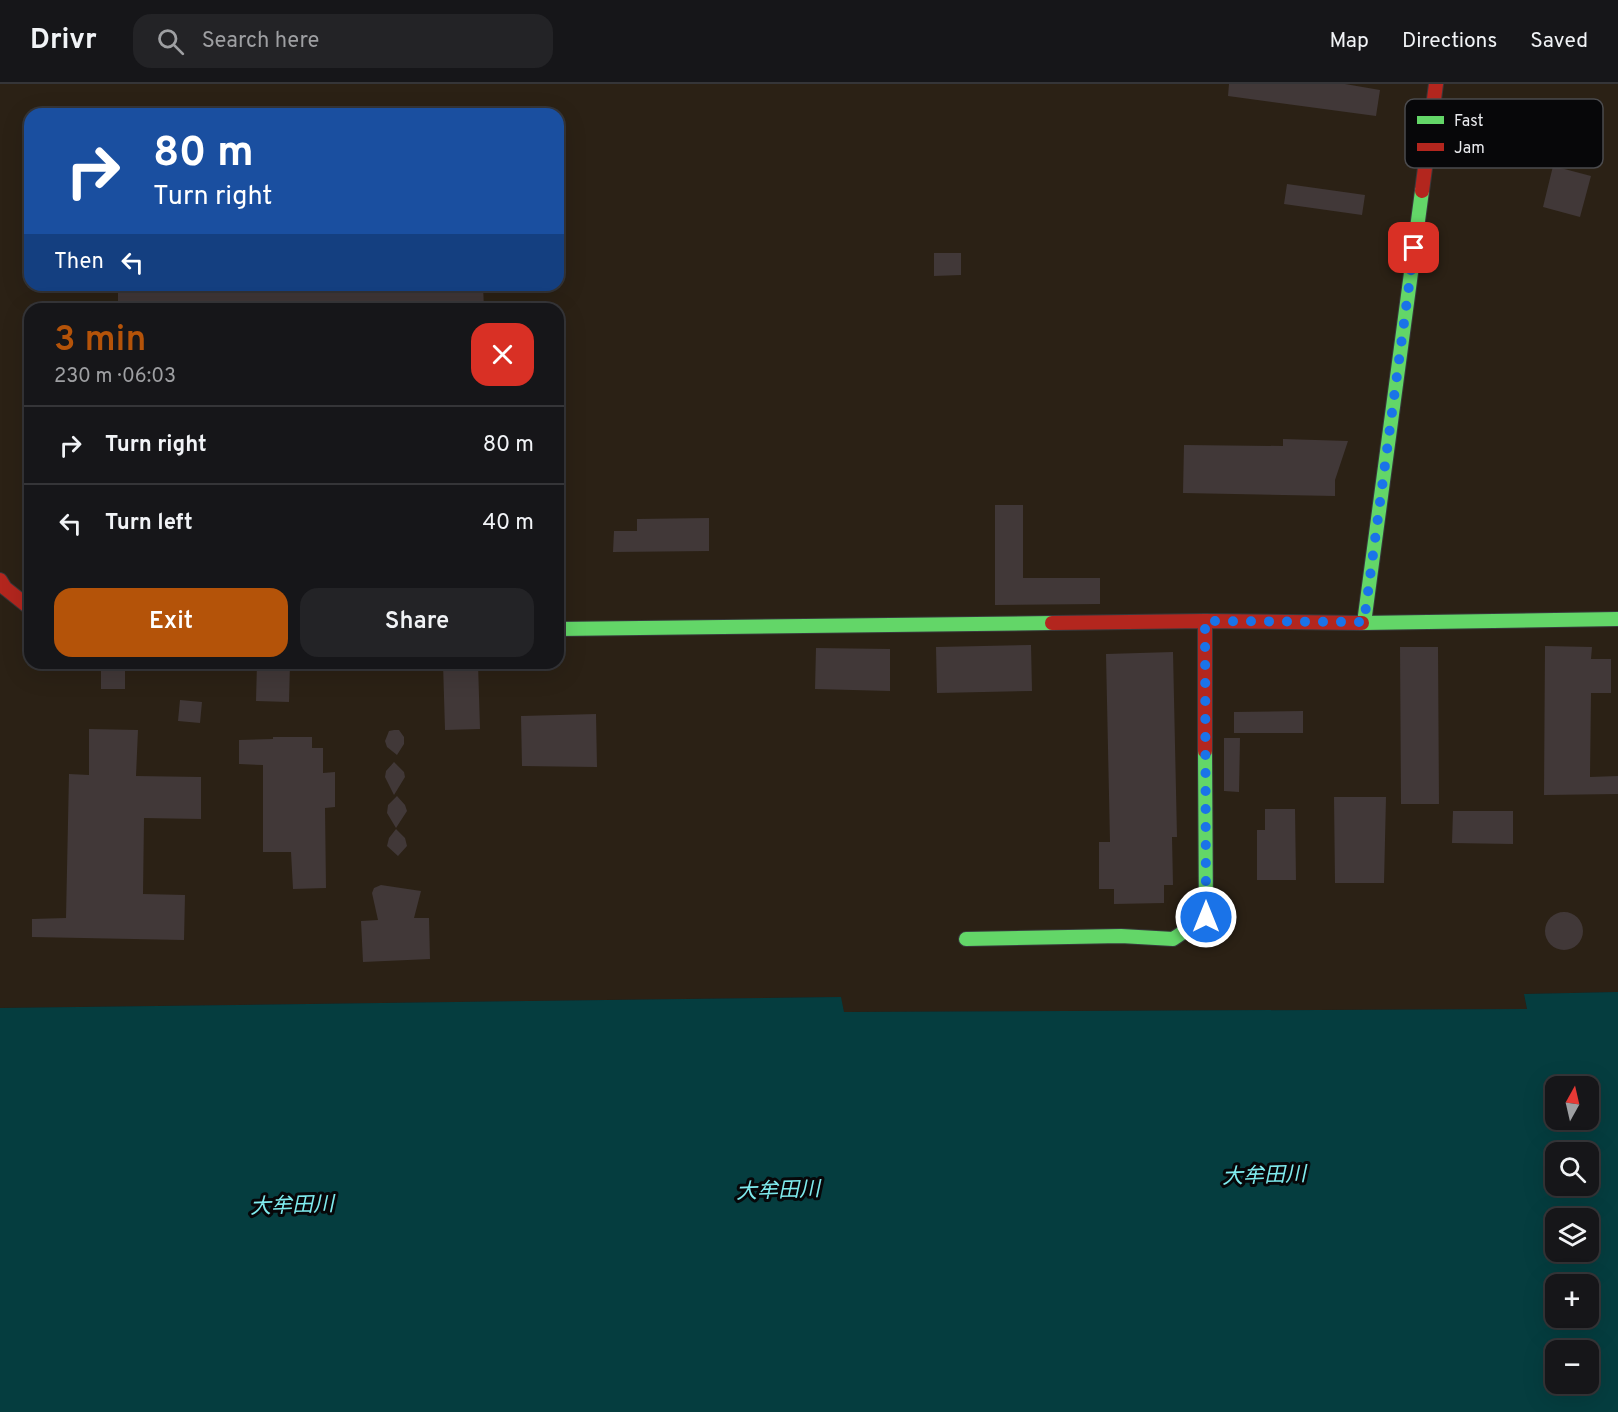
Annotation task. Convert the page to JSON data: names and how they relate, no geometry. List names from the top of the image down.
{
  "water": ["大牟田川"],
  "legend": ["Fast", "Jam"],
  "north": "top",
  "page": {
    "header": "Drivr",
    "search": "Search here",
    "nav": ["Map", "Directions", "Saved"],
    "turn": ["80 m", "Turn right"],
    "then": "Then",
    "heading": ["3 min", "230 m · 06:03"],
    "list": [
      {
        "name": "Turn right",
        "value": "80 m"
      },
      {
        "name": "Turn left",
        "value": "40 m"
      }
    ],
    "buttons": ["Exit", "Share"],
    "map_buttons": ["+", "−"]
  }
}
